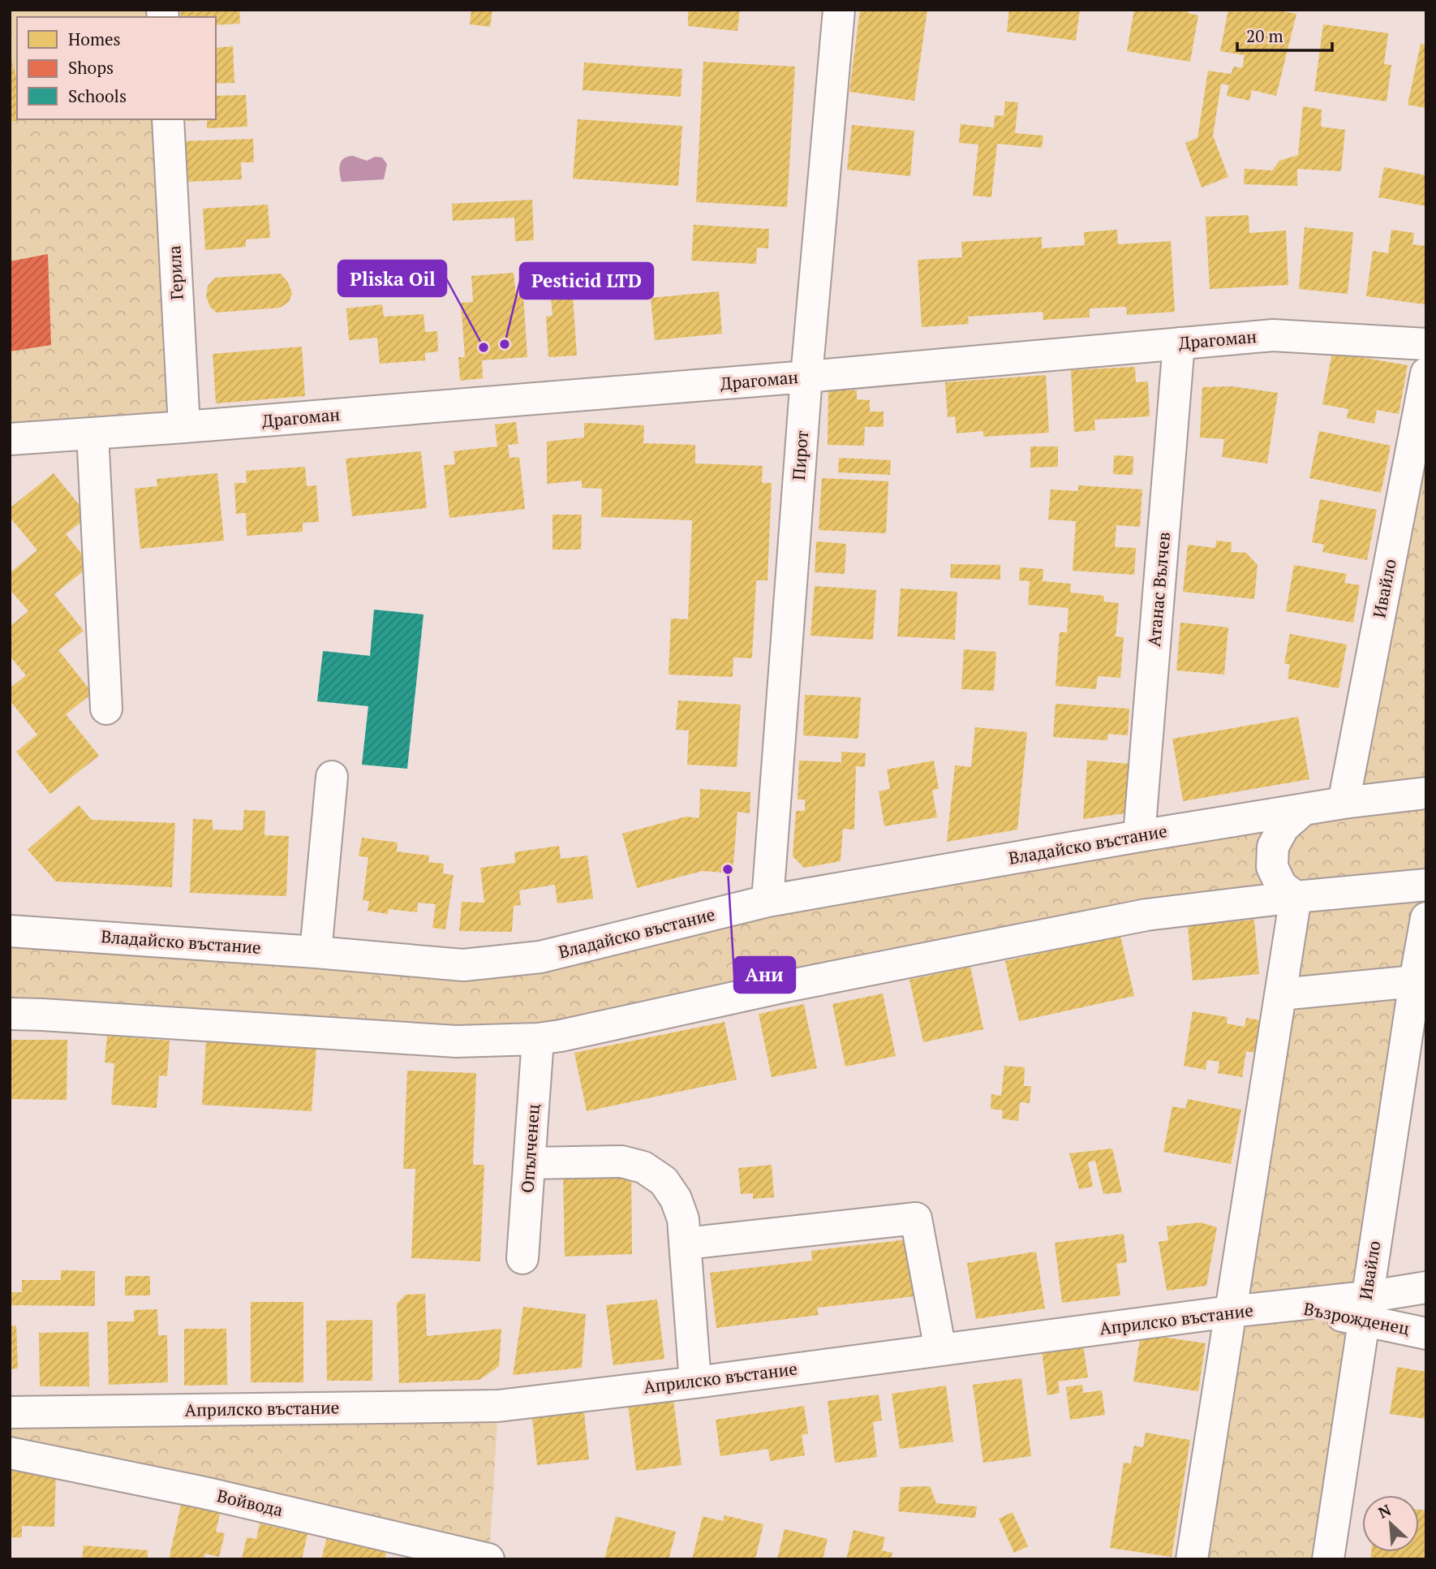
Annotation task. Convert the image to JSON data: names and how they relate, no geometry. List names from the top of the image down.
{
  "streets": {
    "street": [
      "Герила",
      "Драгоман",
      "Пирот",
      "Ивайло",
      "Атанас Вълчев",
      "Владайско въстание",
      "Опълченец",
      "Възрожденец",
      "Априлско въстание",
      "Войвода"
    ]
  },
  "crossings": [
    ["Герила", "Драгоман"],
    ["Драгоман", "Пирот"],
    ["Драгоман", "Атанас Вълчев"],
    ["Пирот", "Владайско въстание"],
    ["Ивайло", "Владайско въстание"],
    ["Ивайло", "Възрожденец"],
    ["Ивайло", "Априлско въстание"],
    ["Атанас Вълчев", "Владайско въстание"],
    ["Възрожденец", "Априлско въстание"]
  ],
  "places": ["Pesticid LTD", "Pliska Oil", "Ани"],
  "legend": ["Homes", "Shops", "Schools"],
  "scale_bar": "20 m",
  "north": "top left"
}
